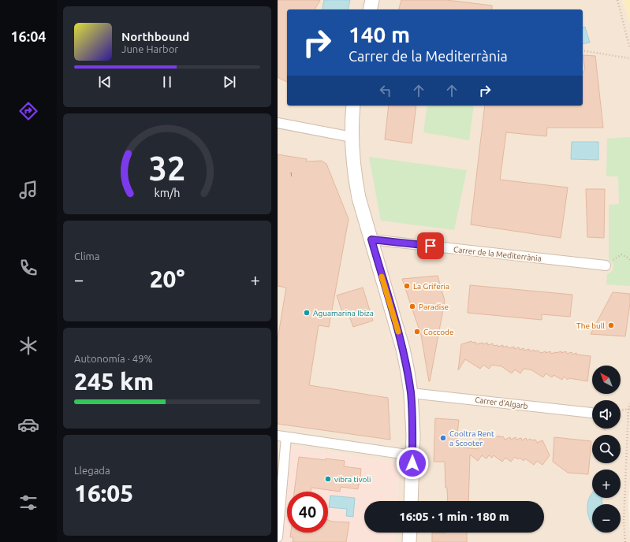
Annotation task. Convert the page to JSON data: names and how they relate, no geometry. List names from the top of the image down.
{
  "streets": {
    "street": ["Carrer de la Mediterrània", "Carrer d'Algarb"]
  },
  "places": [
    "La Griferia",
    "Paradise",
    "Aguamarina Ibiza",
    "The bull",
    "Coccode",
    "Cooltra Rent a Scooter",
    "vibra tivoli"
  ],
  "house_numbers": ["1"],
  "north": "top left",
  "page": {
    "tabs": "16:04",
    "turn": ["140 m", "Carrer de la Mediterrània"],
    "song": ["Northbound", "June Harbor"],
    "tile": [
      "Clima",
      ["Autonomía · 49%", "245 km"],
      ["Llegada", "16:05"]
    ],
    "heat": ["−", "20°", "+"],
    "map_buttons": ["+", "−"],
    "limit": "40",
    "trip": "16:05 · 1 min · 180 m",
    "gauge": ["32", "km/h"]
  }
}
